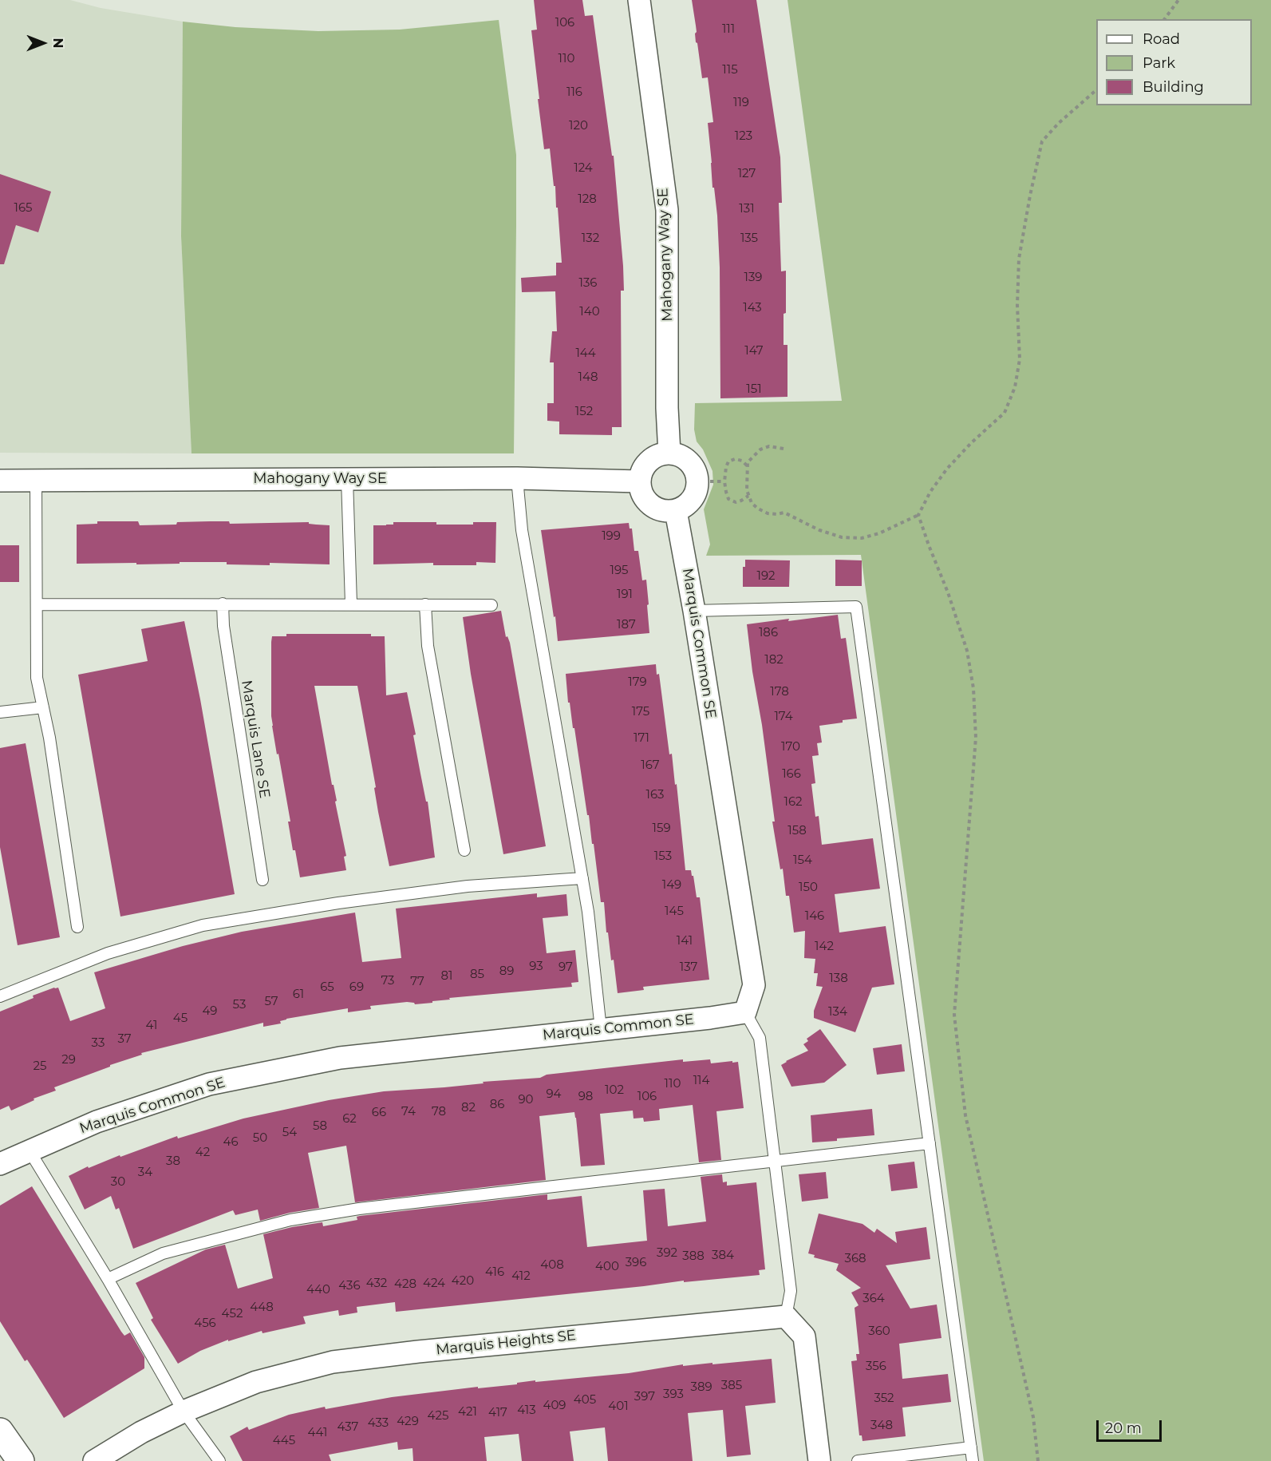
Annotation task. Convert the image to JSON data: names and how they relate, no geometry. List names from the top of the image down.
{
  "streets": {
    "street": ["Mahogany Way SE", "Marquis Common SE", "Marquis Heights SE"],
    "lane": ["Marquis Lane SE"]
  },
  "crossings": [
    ["Mahogany Way SE", "Marquis Common SE"]
  ],
  "house_numbers": [
    "106",
    "111",
    "110",
    "115",
    "116",
    "119",
    "120",
    "123",
    "124",
    "127",
    "128",
    "165",
    "131",
    "132",
    "135",
    "139",
    "136",
    "143",
    "140",
    "147",
    "144",
    "148",
    "151",
    "152",
    "199",
    "195",
    "192",
    "191",
    "187",
    "186",
    "182",
    "179",
    "178",
    "175",
    "174",
    "171",
    "170",
    "167",
    "166",
    "163",
    "162",
    "159",
    "158",
    "153",
    "154",
    "149",
    "150",
    "145",
    "146",
    "141",
    "142",
    "93",
    "97",
    "137",
    "89",
    "85",
    "81",
    "138",
    "73",
    "77",
    "65",
    "69",
    "61",
    "57",
    "53",
    "49",
    "134",
    "45",
    "41",
    "37",
    "33",
    "29",
    "25",
    "114",
    "110",
    "102",
    "94",
    "98",
    "106",
    "90",
    "86",
    "82",
    "74",
    "78",
    "66",
    "62",
    "58",
    "54",
    "50",
    "46",
    "42",
    "38",
    "34",
    "30",
    "392",
    "384",
    "388",
    "368",
    "396",
    "408",
    "400",
    "416",
    "412",
    "420",
    "432",
    "424",
    "428",
    "436",
    "440",
    "364",
    "448",
    "452",
    "456",
    "360",
    "356",
    "385",
    "389",
    "393",
    "397",
    "352",
    "405",
    "409",
    "401",
    "413",
    "421",
    "417",
    "425",
    "429",
    "433",
    "348",
    "437",
    "441",
    "445"
  ],
  "legend": ["Road", "Park", "Building"],
  "scale_bar": "20 m",
  "north": "right"
}
